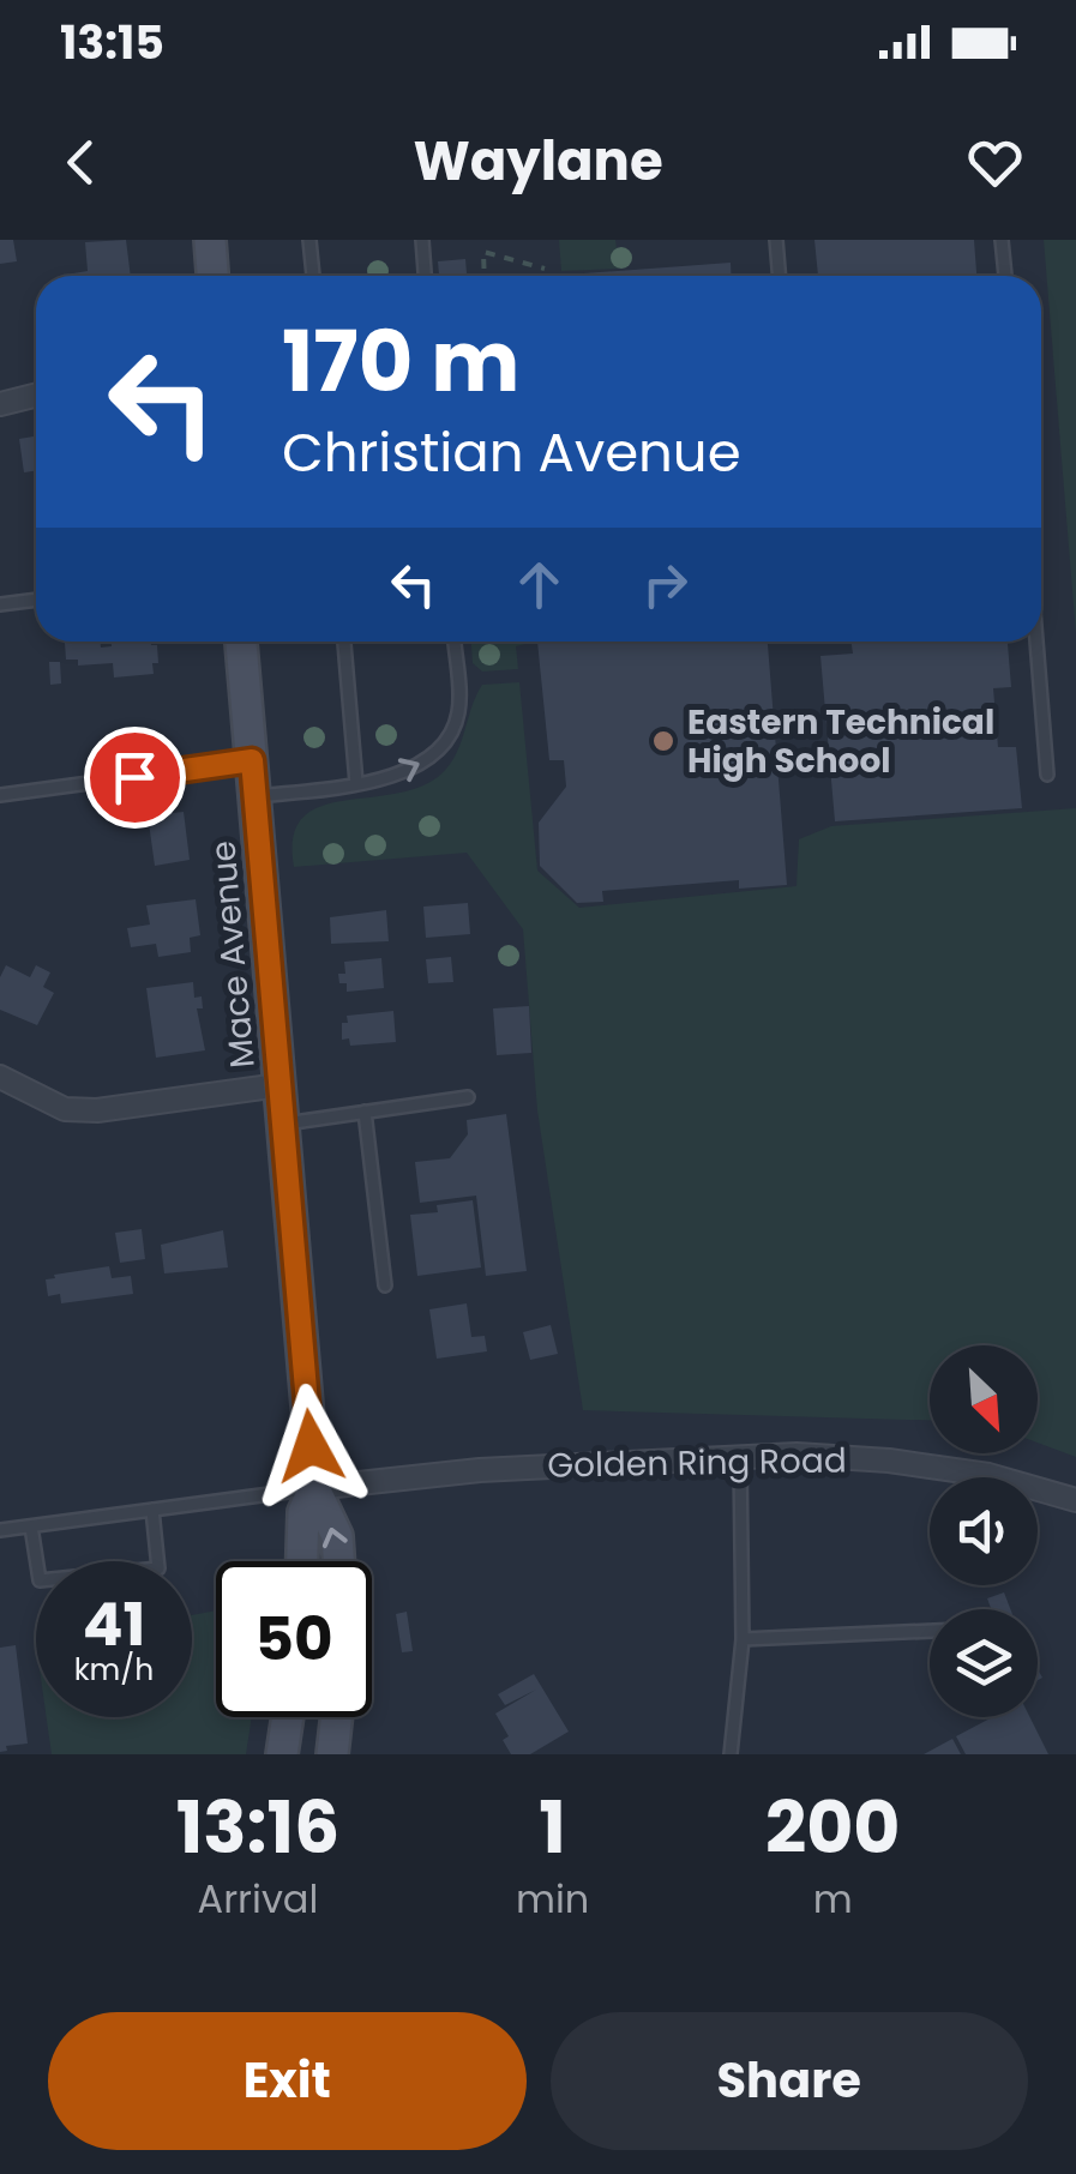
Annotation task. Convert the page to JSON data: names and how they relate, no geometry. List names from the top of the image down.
{
  "streets": {
    "main road": ["Mace Avenue"],
    "street": ["Golden Ring Road"]
  },
  "crossings": [
    ["Mace Avenue", "Golden Ring Road"]
  ],
  "places": ["Eastern Technical High School"],
  "north": "bottom right",
  "page": {
    "status": "13:15",
    "header": "Waylane",
    "turn": ["170 m", "Christian Avenue"],
    "speed": "41 km/h",
    "limit": "50",
    "eta": [
      "13:16",
      "Arrival",
      "1",
      "min",
      "200",
      "m"
    ],
    "buttons": ["Exit", "Share"]
  }
}
